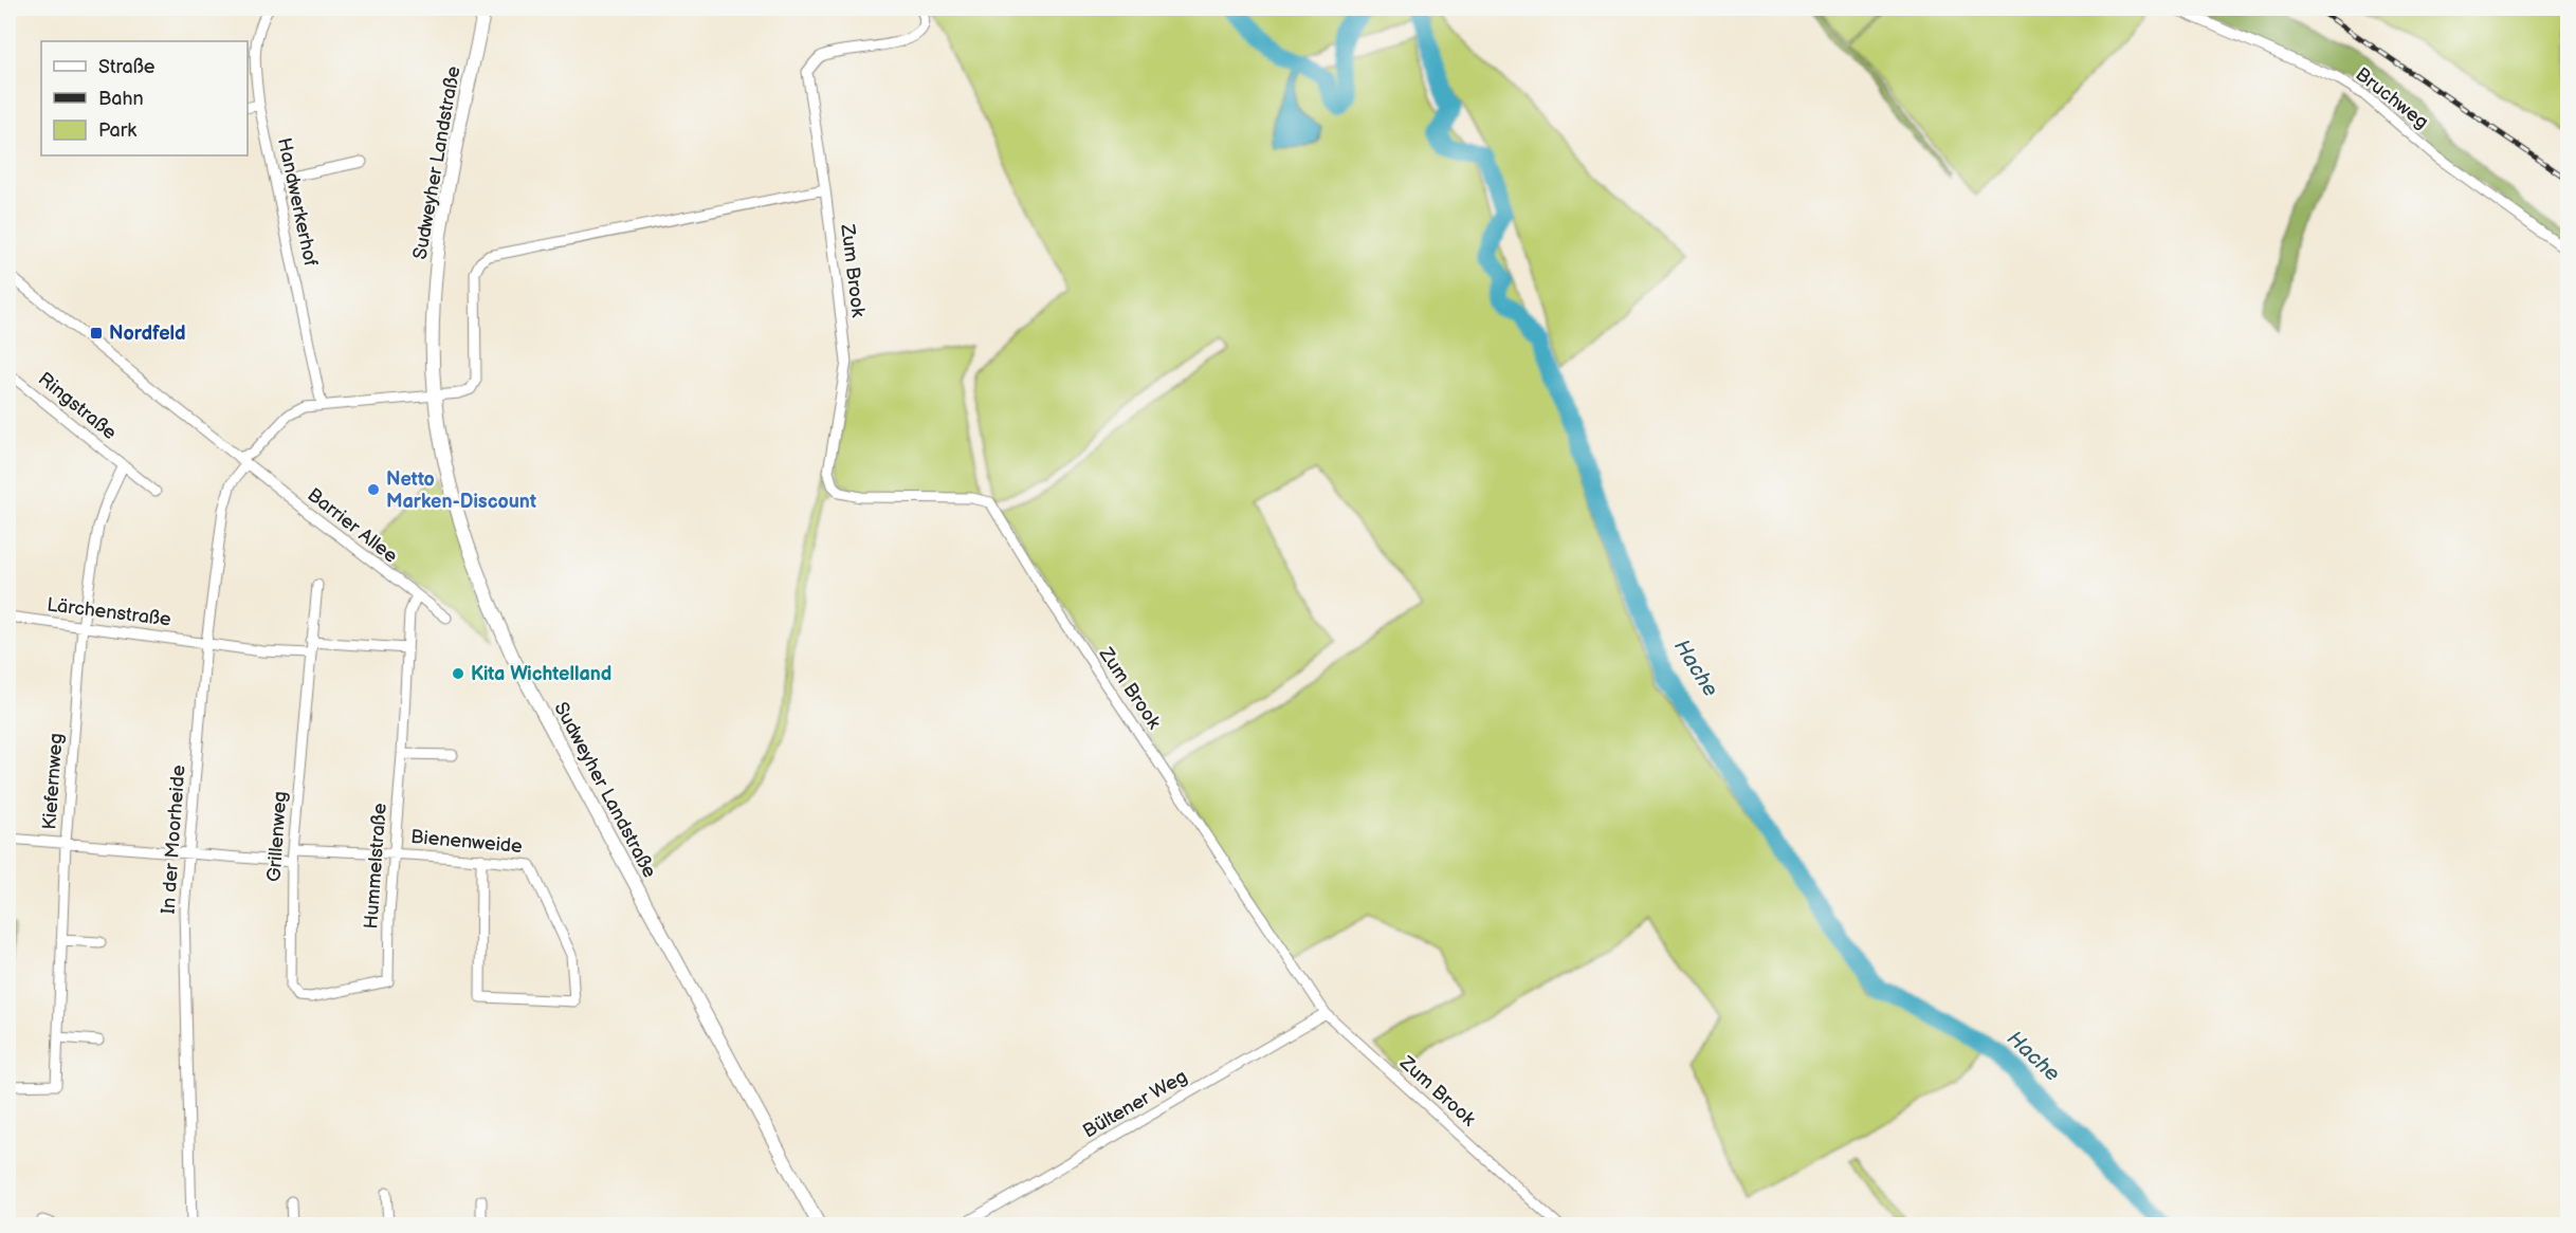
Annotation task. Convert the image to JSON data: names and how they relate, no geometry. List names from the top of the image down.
{
  "streets": {
    "main road": ["Sudweyher Landstraße"],
    "street": [
      "Bruchweg",
      "Handwerkerhof",
      "Zum Brook",
      "Ringstraße",
      "Barrier Allee",
      "Lärchenstraße",
      "Kiefernweg",
      "Grillenweg",
      "In der Moorheide",
      "Bienenweide",
      "Hummelstraße",
      "Bültener Weg"
    ]
  },
  "crossings": [
    ["Zum Brook", "Bültener Weg"],
    ["Ringstraße", "Lärchenstraße"],
    ["Ringstraße", "Kiefernweg"],
    ["Barrier Allee", "In der Moorheide"],
    ["Barrier Allee", "Hummelstraße"],
    ["Lärchenstraße", "Kiefernweg"],
    ["Lärchenstraße", "Grillenweg"],
    ["Lärchenstraße", "In der Moorheide"],
    ["Grillenweg", "Bienenweide"],
    ["Grillenweg", "Hummelstraße"],
    ["Bienenweide", "Hummelstraße"]
  ],
  "water": ["Hache"],
  "places": {
    "transit": ["Nordfeld"],
    "other": ["Netto Marken-Discount", "Kita Wichtelland"]
  },
  "legend": ["Straße", "Bahn", "Park"]
}
